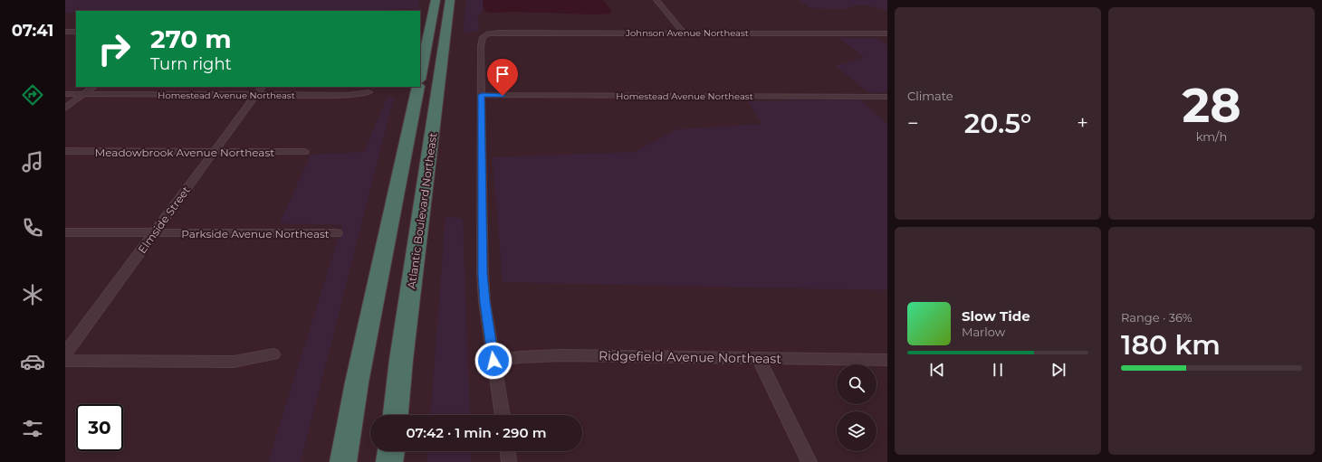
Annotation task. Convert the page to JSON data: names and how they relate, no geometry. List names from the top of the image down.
{
  "streets": {
    "highway": ["Atlantic Boulevard Northeast"],
    "street": [
      "Johnson Avenue Northeast",
      "Homestead Avenue Northeast",
      "Meadowbrook Avenue Northeast",
      "Elmside Street",
      "Parkside Avenue Northeast",
      "Ridgefield Avenue Northeast"
    ]
  },
  "crossings": [
    ["Johnson Avenue Northeast", "Homestead Avenue Northeast"],
    ["Homestead Avenue Northeast", "Elmside Street"],
    ["Meadowbrook Avenue Northeast", "Elmside Street"],
    ["Elmside Street", "Parkside Avenue Northeast"]
  ],
  "page": {
    "tabs": "07:41",
    "tile": [
      "Climate",
      ["28", "km/h"],
      ["Range · 36%", "180 km"]
    ],
    "turn": ["270 m", "Turn right"],
    "heat": ["−", "20.5°", "+"],
    "song": ["Slow Tide", "Marlow"],
    "limit": "30",
    "trip": "07:42 · 1 min · 290 m"
  }
}
